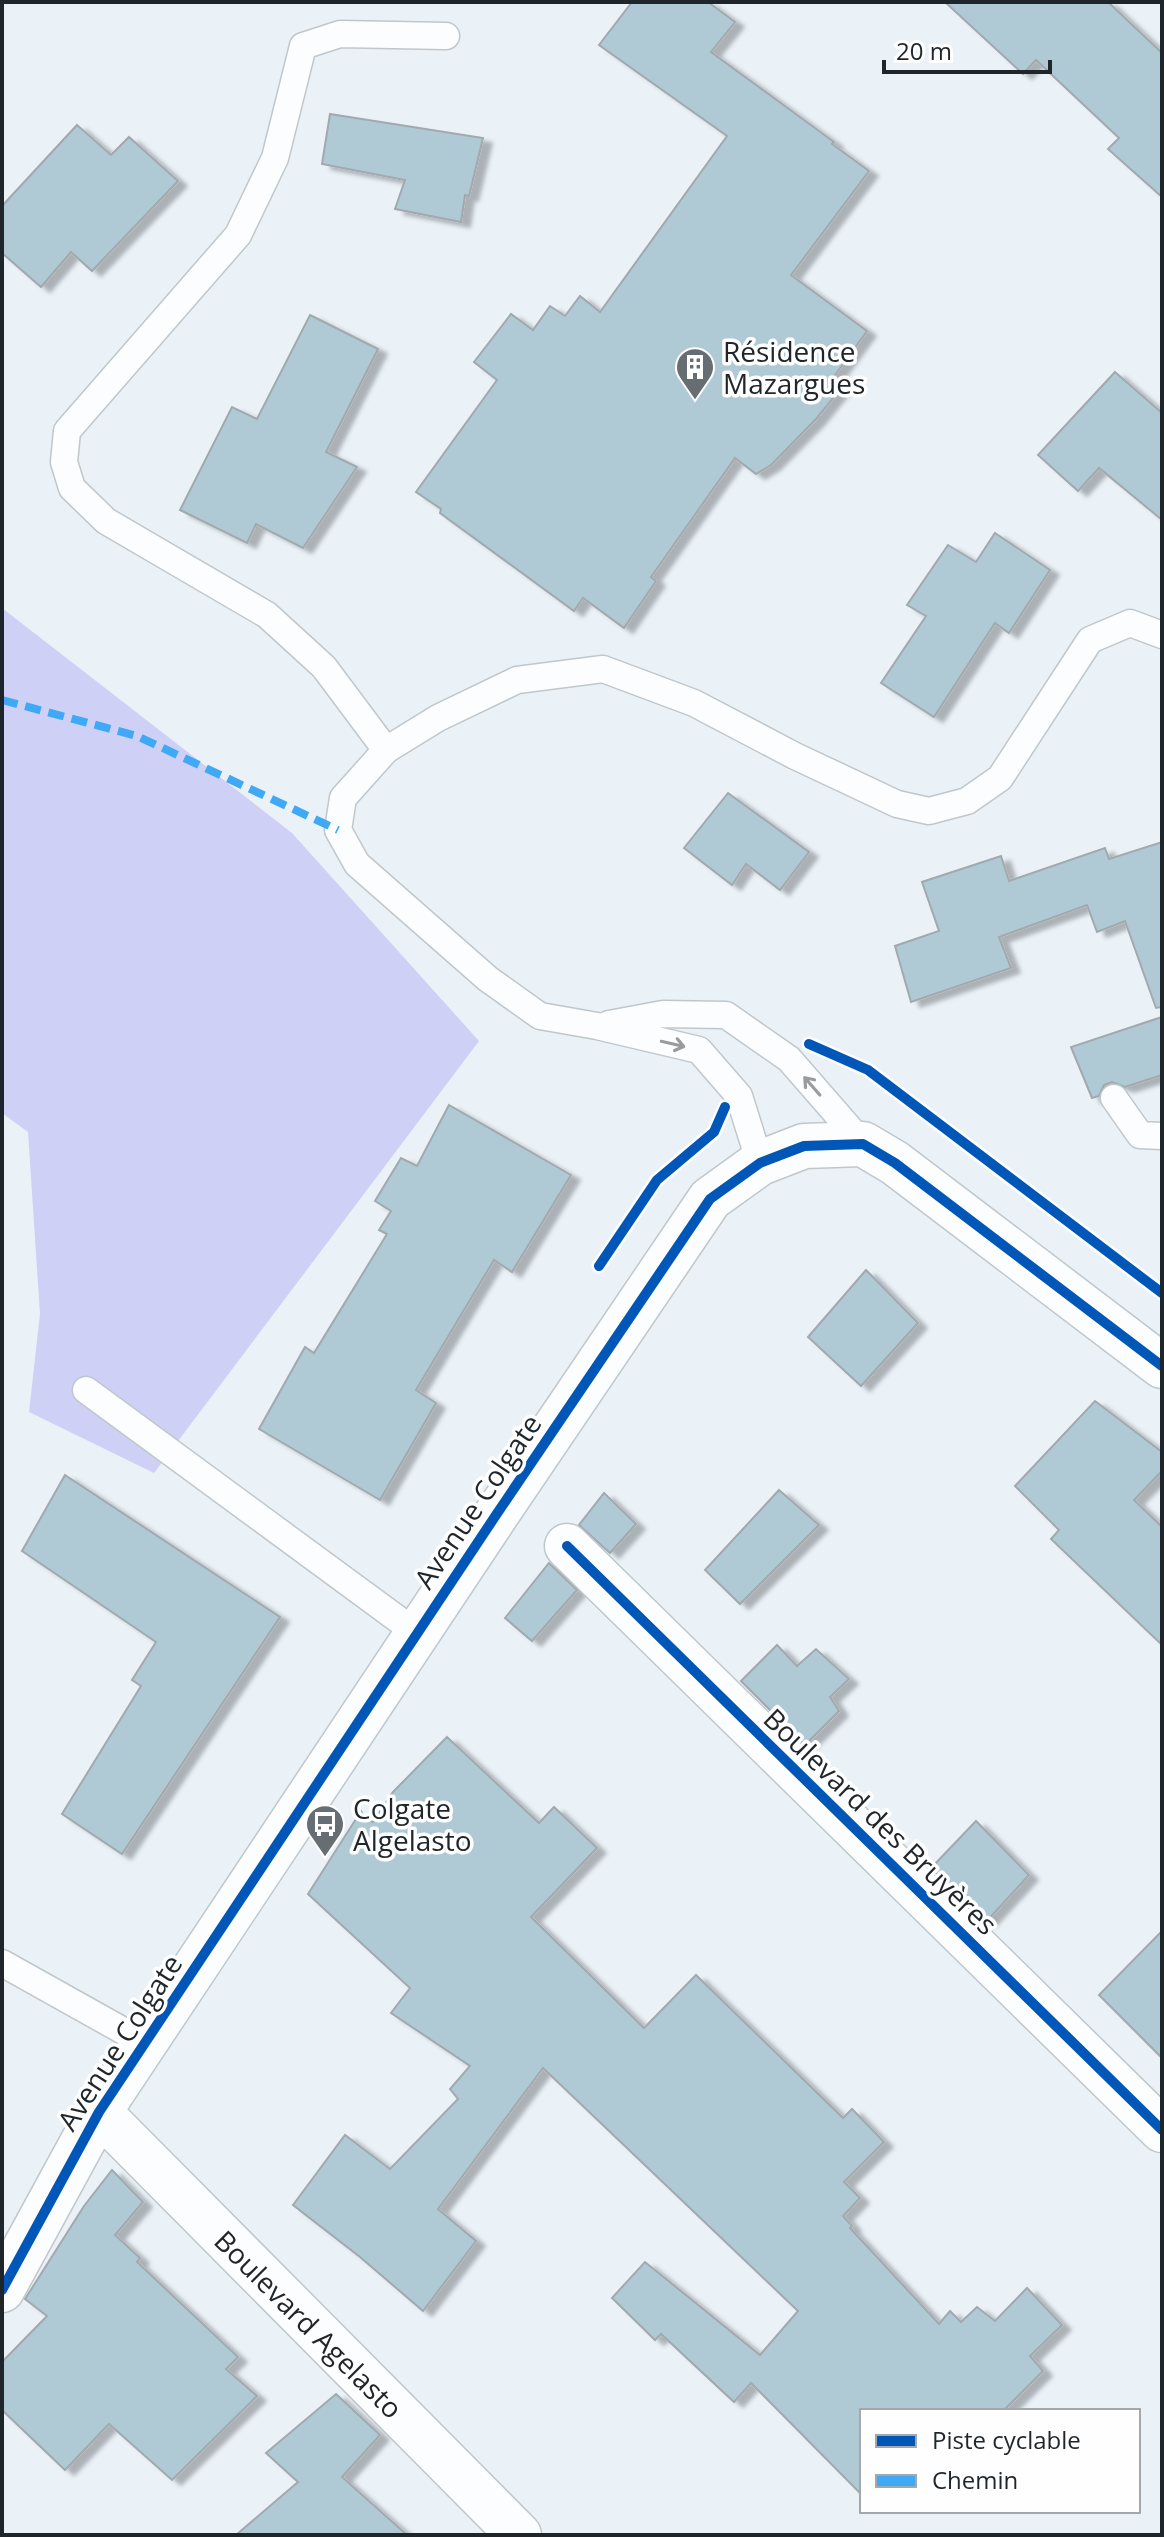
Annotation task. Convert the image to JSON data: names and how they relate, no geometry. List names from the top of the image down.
{
  "streets": {
    "street": ["Avenue Colgate", "Boulevard des Bruyères", "Boulevard Agelasto"]
  },
  "crossings": [
    ["Avenue Colgate", "Boulevard Agelasto"]
  ],
  "places": {
    "building": ["Résidence Mazargues"],
    "bus stop": ["Colgate Algelasto"]
  },
  "legend": ["Piste cyclable", "Chemin"],
  "scale_bar": "20 m"
}
